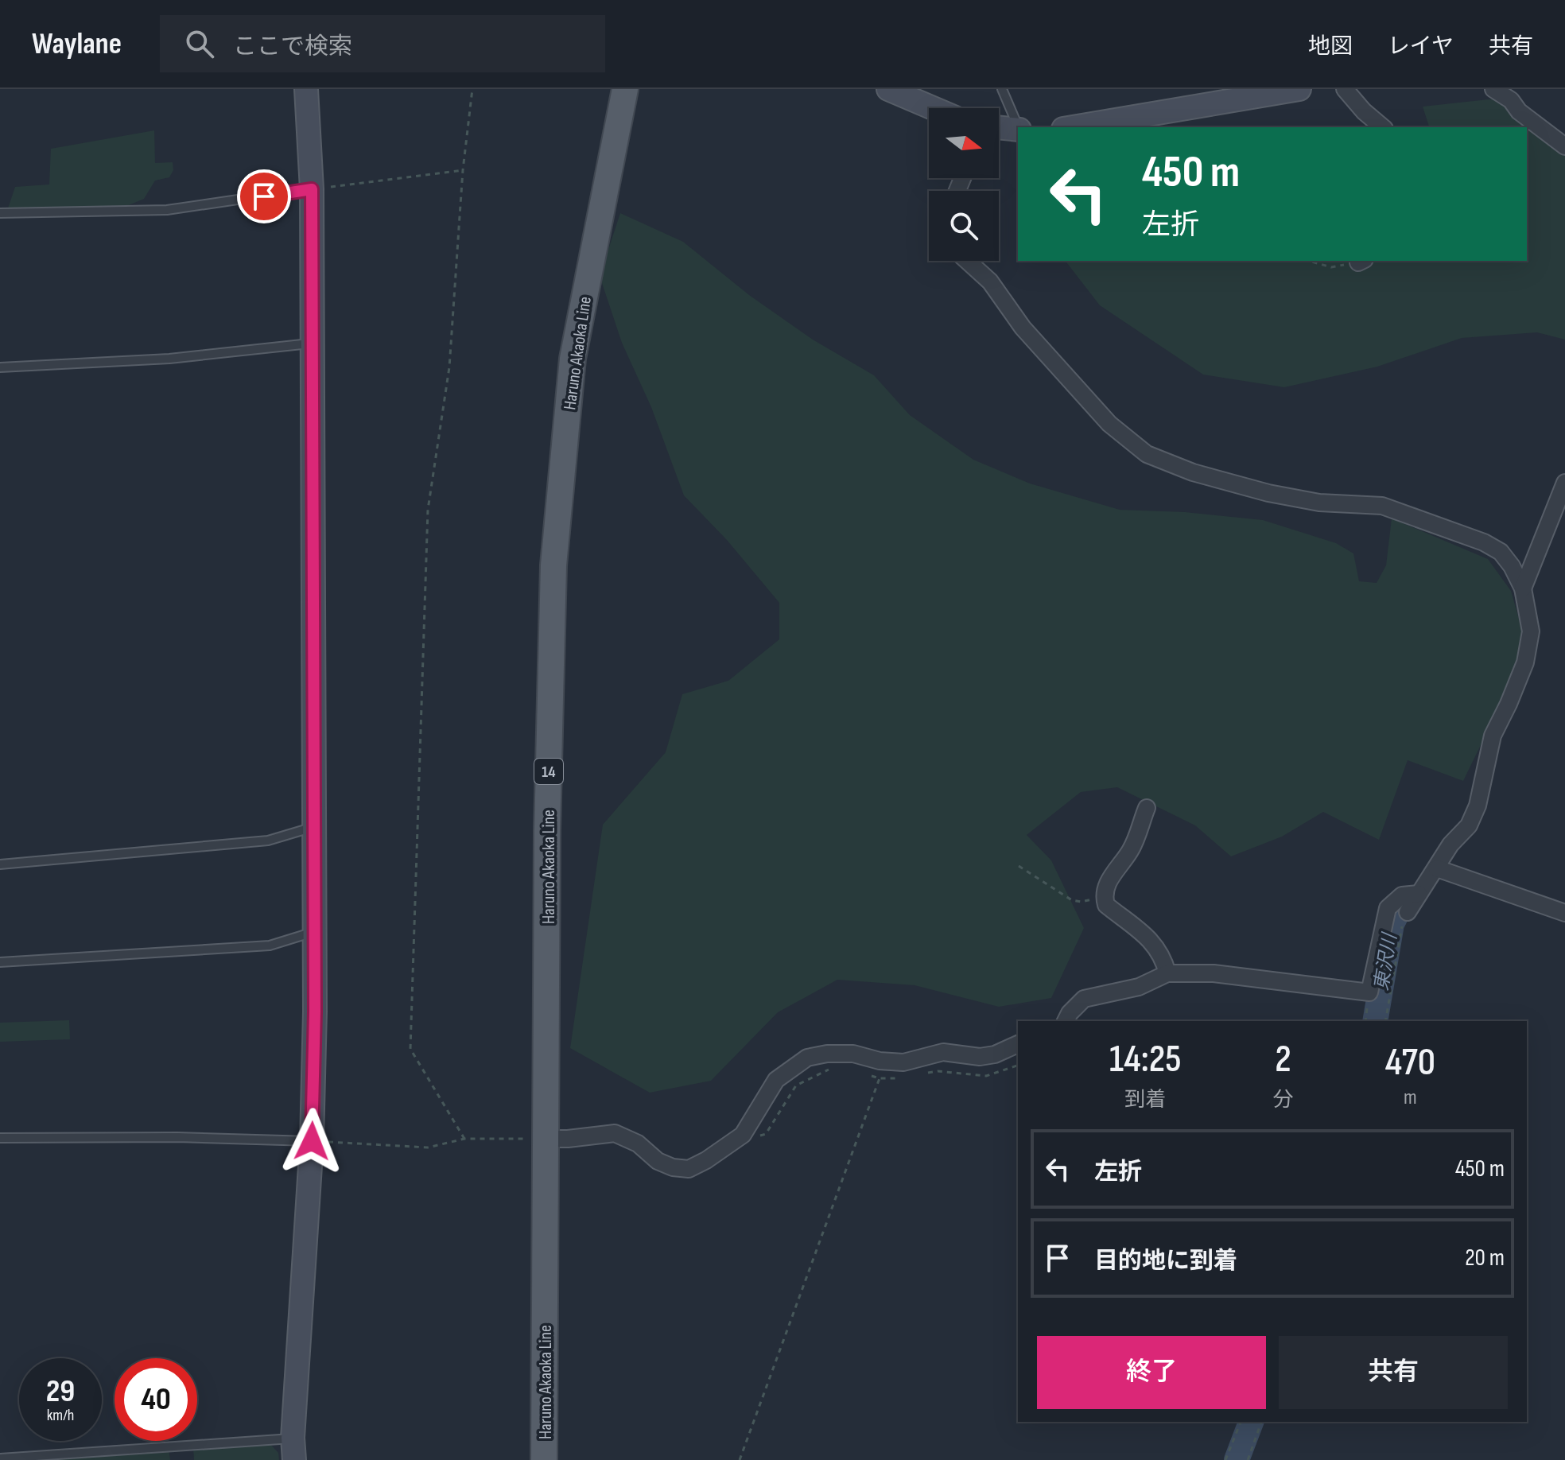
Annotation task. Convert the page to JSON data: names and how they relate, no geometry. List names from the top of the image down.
{
  "streets": {
    "main road": ["Haruno Akaoka Line", "14"]
  },
  "water": ["東沢川"],
  "north": "right",
  "page": {
    "header": "Waylane",
    "search": "ここで検索",
    "nav": ["地図", "レイヤ", "共有"],
    "turn": ["450 m", "左折"],
    "eta": [
      "14:25",
      "到着",
      "2",
      "分",
      "470",
      "m"
    ],
    "list": [
      {
        "name": "左折",
        "value": "450 m"
      },
      {
        "name": "目的地に到着",
        "value": "20 m"
      }
    ],
    "buttons": ["終了", "共有"],
    "speed": "29 km/h",
    "limit": "40"
  }
}
